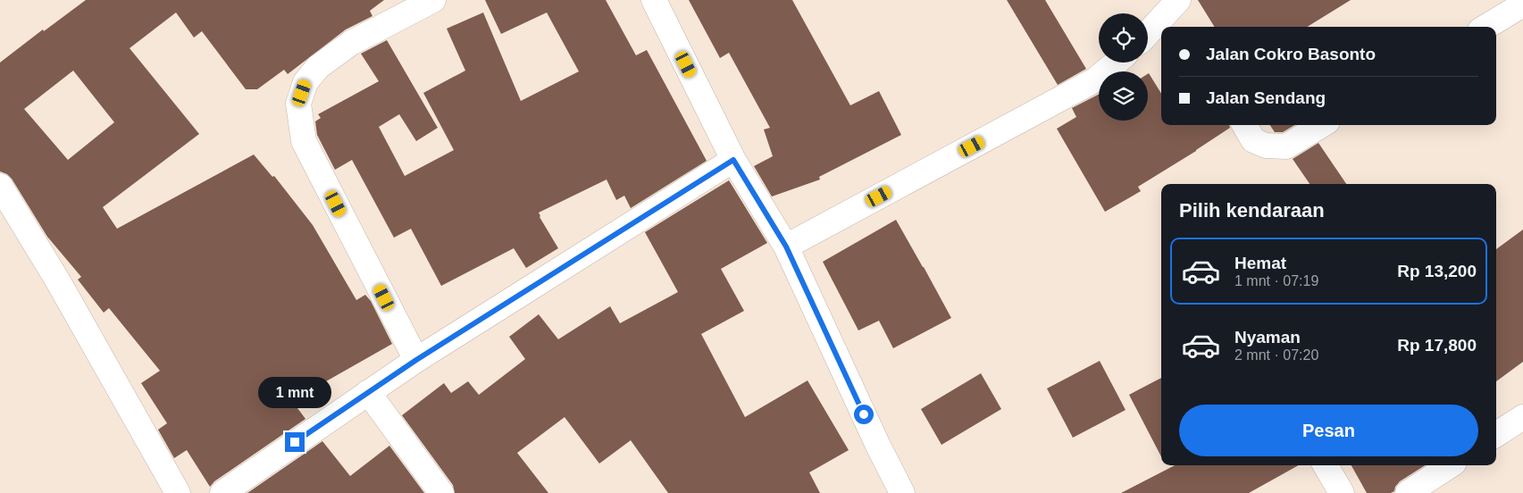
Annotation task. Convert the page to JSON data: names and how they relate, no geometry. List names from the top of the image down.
{
  "page": {
    "banner": ["Jalan Cokro Basonto", "Jalan Sendang"],
    "heading": "Pilih kendaraan",
    "list": [
      {
        "name": "Hemat",
        "note": "1 mnt · 07:19",
        "value": "Rp 13,200"
      },
      {
        "name": "Nyaman",
        "note": "2 mnt · 07:20",
        "value": "Rp 17,800"
      }
    ],
    "bubble": "1 mnt",
    "buttons": "Pesan"
  }
}
